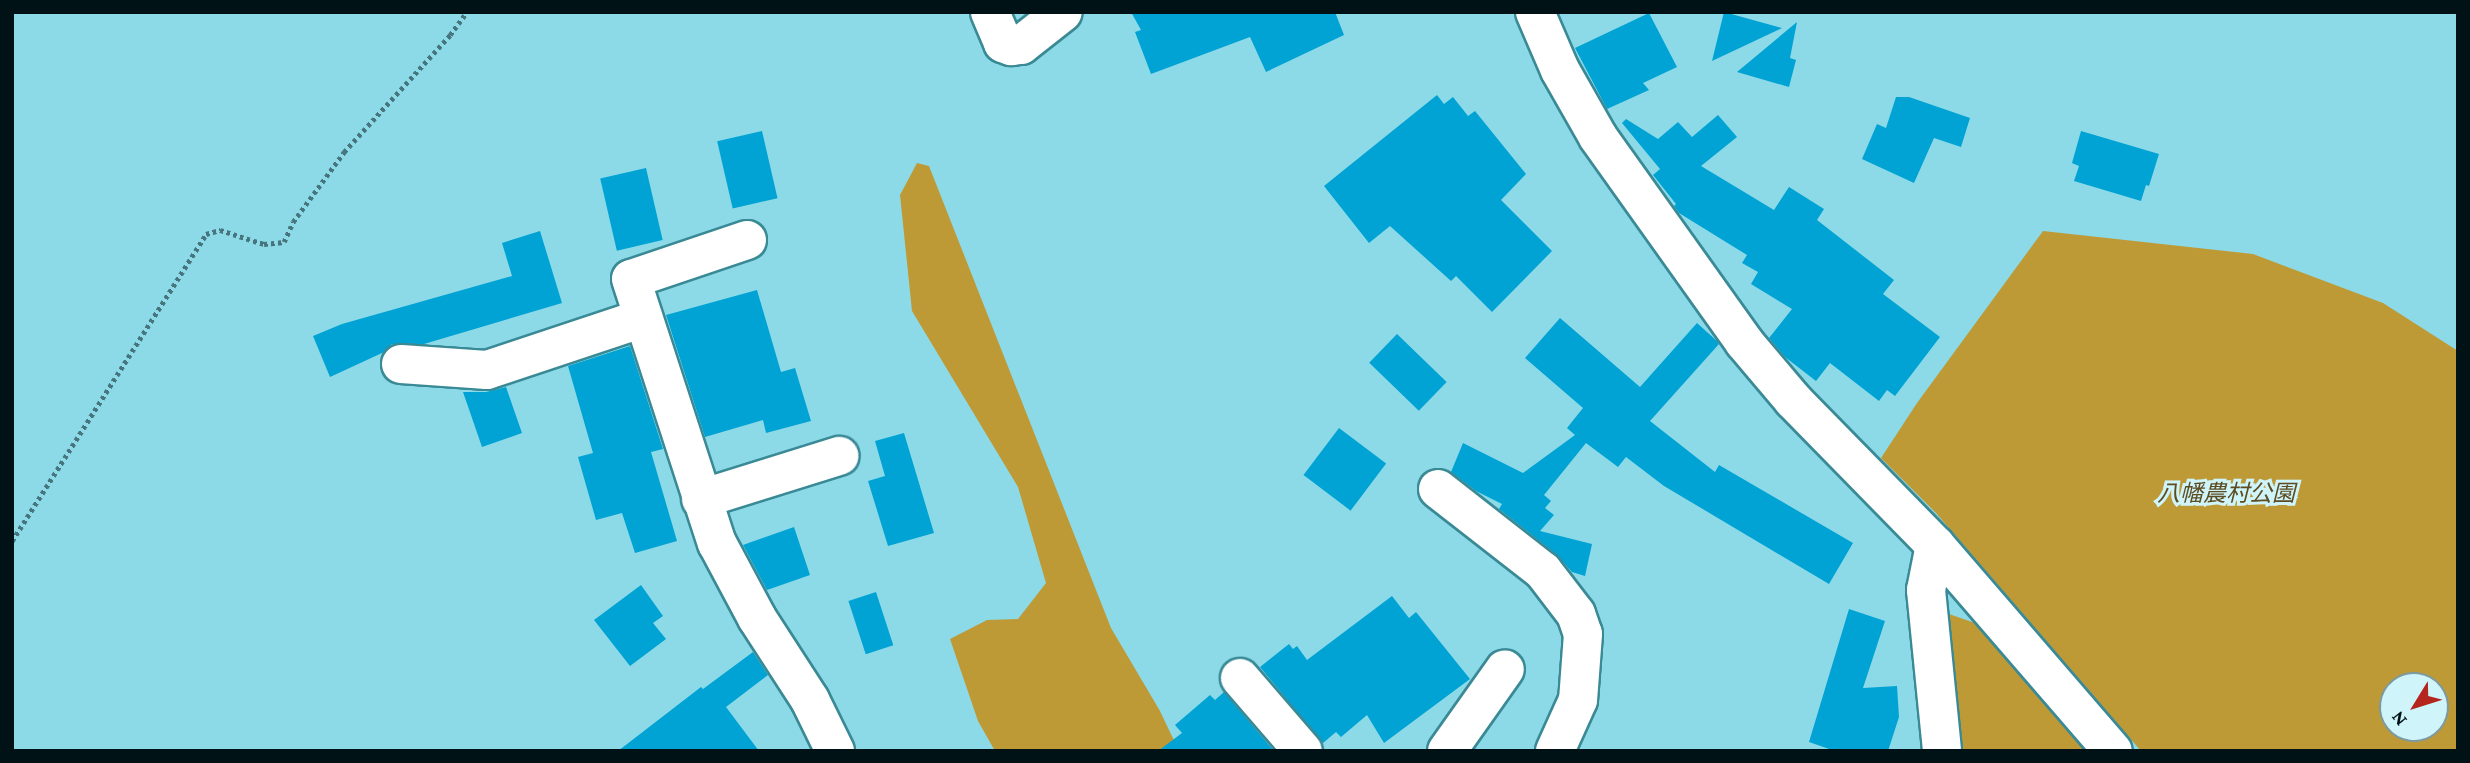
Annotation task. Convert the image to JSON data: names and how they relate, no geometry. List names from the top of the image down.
{
  "parks": ["八幡農村公園"],
  "north": "bottom left"
}
